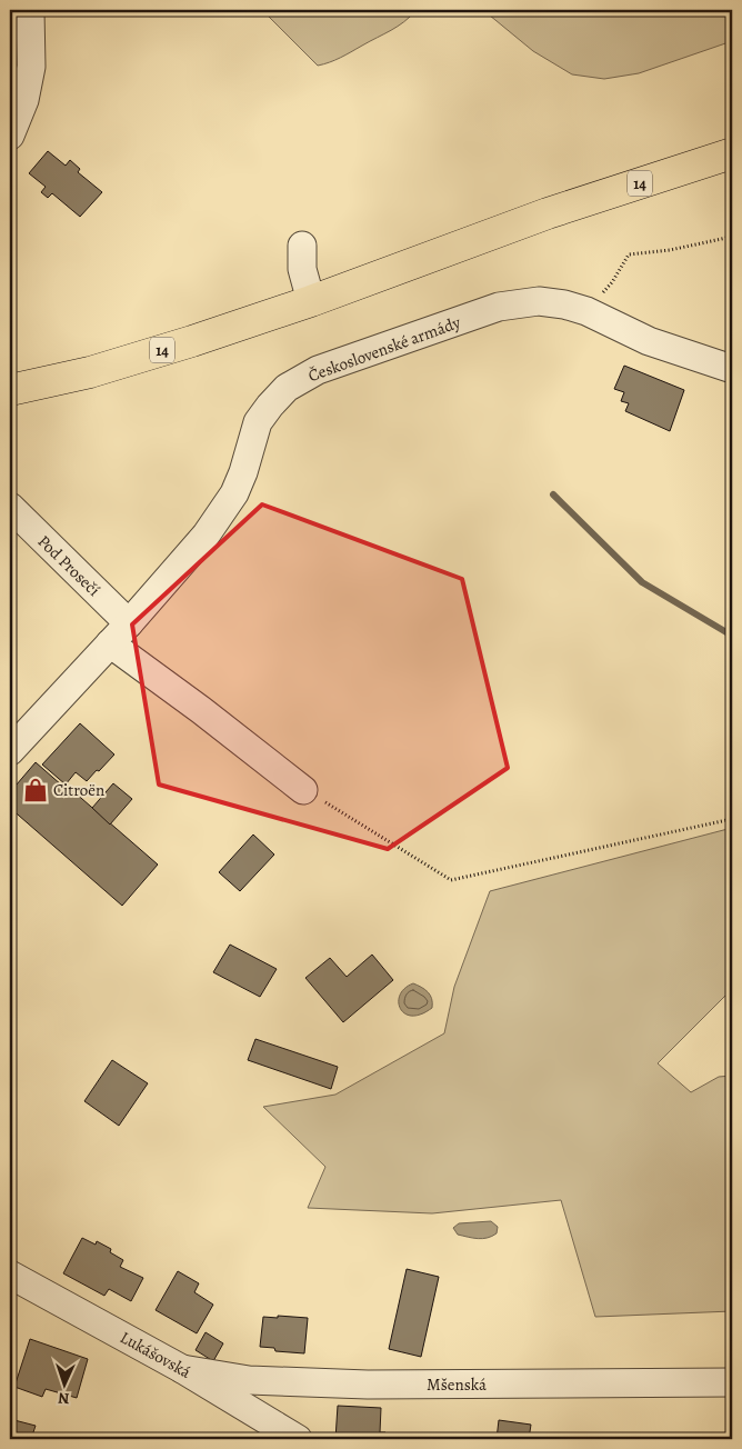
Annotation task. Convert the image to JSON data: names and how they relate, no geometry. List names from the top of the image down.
{
  "streets": {
    "main road": ["14"],
    "street": [
      "Československé armády",
      "Pod Prosečí",
      "Lukášovská",
      "Mšenská"
    ]
  },
  "crossings": [
    ["Československé armády", "Pod Prosečí"],
    ["Lukášovská", "Mšenská"]
  ],
  "places": {
    "shop": ["Citroën"]
  },
  "north": "bottom"
}
